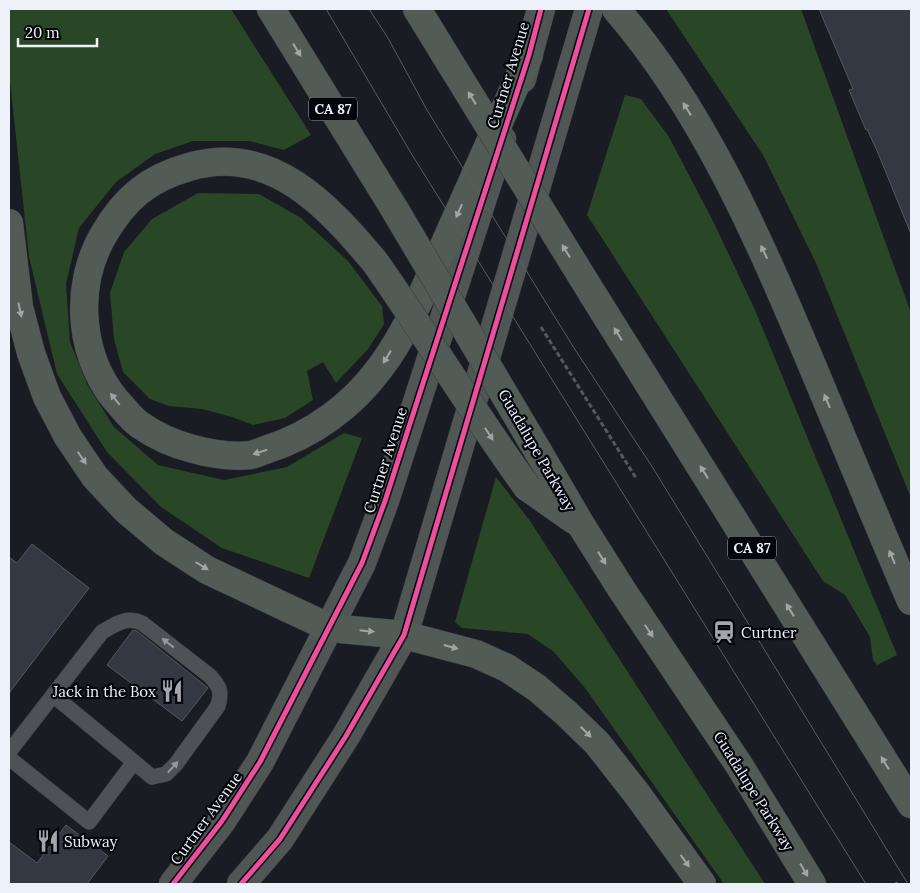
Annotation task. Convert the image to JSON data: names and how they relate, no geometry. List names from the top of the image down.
{
  "streets": {
    "highway": ["CA 87", "Guadalupe Parkway"],
    "main road": ["Curtner Avenue"]
  },
  "places": {
    "station": ["Curtner"],
    "restaurant": ["Jack in the Box", "Subway"]
  },
  "scale_bar": "20 m"
}
